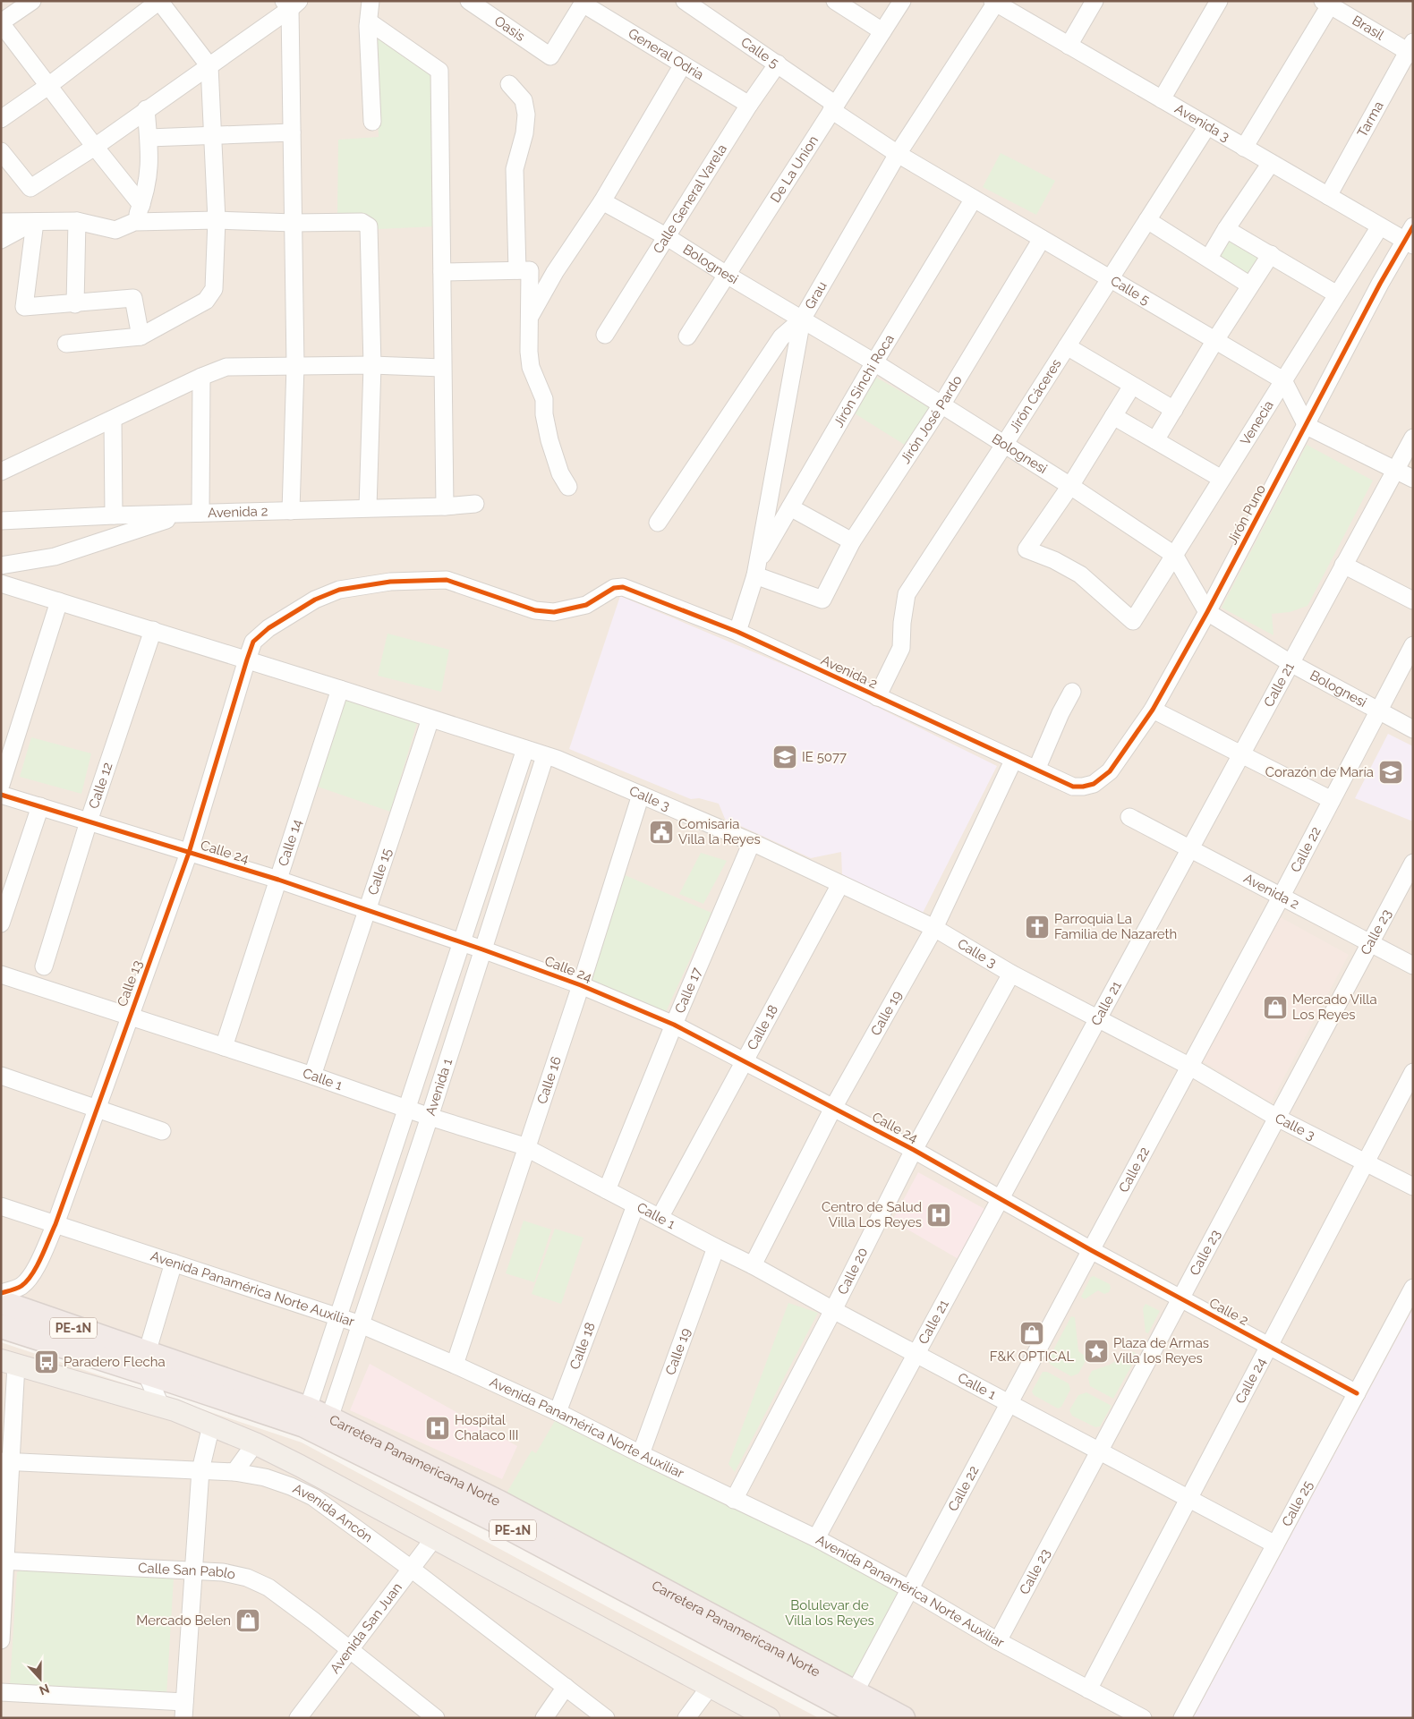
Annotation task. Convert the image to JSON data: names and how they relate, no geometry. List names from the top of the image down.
{
  "streets": {
    "highway": ["PE-1N", "Carretera Panamericana Norte"],
    "street": [
      "Brasil",
      "Oasis",
      "Calle 5",
      "General Odria",
      "Tarma",
      "Avenida 3",
      "De La Union",
      "Calle General Varela",
      "Bolognesi",
      "Grau",
      "Jirón Sinchi Roca",
      "Jirón Cáceres",
      "Jirón José Pardo",
      "Venecia",
      "Avenida 2",
      "Jirón Puno",
      "Calle 21",
      "Calle 12",
      "Calle 3",
      "Calle 14",
      "Calle 22",
      "Calle 24",
      "Calle 15",
      "Calle 23",
      "Calle 13",
      "Calle 17",
      "Calle 19",
      "Calle 18",
      "Calle 1",
      "Calle 16",
      "Avenida 1",
      "Calle 20",
      "Avenida Panamérica Norte Auxiliar",
      "Calle 2",
      "Calle 25",
      "Avenida Ancón",
      "Calle San Pablo",
      "Avenida San Juan"
    ]
  },
  "crossings": [
    ["Brasil", "Tarma"],
    ["Oasis", "General Odria"],
    ["Calle 5", "De La Union"],
    ["Calle 5", "Calle General Varela"],
    ["Calle 5", "Grau"],
    ["Calle 5", "Jirón Sinchi Roca"],
    ["Calle 5", "Jirón Cáceres"],
    ["Calle 5", "Jirón José Pardo"],
    ["Calle 5", "Venecia"],
    ["General Odria", "Calle General Varela"],
    ["Tarma", "Avenida 3"],
    ["Avenida 3", "Grau"],
    ["Avenida 3", "Jirón Cáceres"],
    ["Avenida 3", "Venecia"],
    ["Avenida 3", "Jirón Puno"],
    ["De La Union", "Bolognesi"],
    ["Calle General Varela", "Bolognesi"],
    ["Bolognesi", "Grau"],
    ["Bolognesi", "Jirón Sinchi Roca"],
    ["Bolognesi", "Jirón Cáceres"],
    ["Bolognesi", "Jirón José Pardo"],
    ["Bolognesi", "Venecia"],
    ["Bolognesi", "Jirón Puno"],
    ["Bolognesi", "Calle 21"],
    ["Bolognesi", "Calle 22"],
    ["Grau", "Jirón Sinchi Roca"],
    ["Grau", "Jirón José Pardo"],
    ["Grau", "Avenida 2"],
    ["Jirón Sinchi Roca", "Jirón José Pardo"],
    ["Jirón Cáceres", "Avenida 2"],
    ["Avenida 2", "Jirón Puno"],
    ["Avenida 2", "Calle 21"],
    ["Avenida 2", "Calle 22"],
    ["Avenida 2", "Calle 23"],
    ["Avenida 2", "Calle 13"],
    ["Avenida 2", "Calle 19"],
    ["Calle 21", "Calle 3"],
    ["Calle 21", "Calle 24"],
    ["Calle 21", "Calle 1"],
    ["Calle 21", "Avenida Panamérica Norte Auxiliar"],
    ["Calle 12", "Calle 3"],
    ["Calle 12", "Calle 24"],
    ["Calle 3", "Calle 14"],
    ["Calle 3", "Calle 22"],
    ["Calle 3", "Calle 24"],
    ["Calle 3", "Calle 15"],
    ["Calle 3", "Calle 23"],
    ["Calle 3", "Calle 13"],
    ["Calle 3", "Calle 17"],
    ["Calle 3", "Calle 19"],
    ["Calle 3", "Calle 18"],
    ["Calle 3", "Calle 16"],
    ["Calle 3", "Avenida 1"],
    ["Calle 3", "Calle 20"],
    ["Calle 14", "Calle 24"],
    ["Calle 14", "Calle 1"],
    ["Calle 22", "Calle 24"],
    ["Calle 22", "Calle 1"],
    ["Calle 22", "Avenida Panamérica Norte Auxiliar"],
    ["Calle 22", "Calle 2"],
    ["Calle 22", "Carretera Panamericana Norte"],
    ["Calle 24", "Calle 15"],
    ["Calle 24", "Calle 13"],
    ["Calle 24", "Calle 17"],
    ["Calle 24", "Calle 19"],
    ["Calle 24", "Calle 18"],
    ["Calle 24", "Calle 1"],
    ["Calle 24", "Calle 16"],
    ["Calle 24", "Avenida 1"],
    ["Calle 24", "Calle 20"],
    ["Calle 24", "Avenida Panamérica Norte Auxiliar"],
    ["Calle 24", "Calle 2"],
    ["Calle 15", "Calle 1"],
    ["Calle 23", "Calle 1"],
    ["Calle 23", "Avenida Panamérica Norte Auxiliar"],
    ["Calle 23", "Calle 2"],
    ["Calle 13", "Calle 1"],
    ["Calle 13", "Avenida Panamérica Norte Auxiliar"],
    ["Calle 17", "Calle 1"],
    ["Calle 19", "Calle 1"],
    ["Calle 19", "Avenida Panamérica Norte Auxiliar"],
    ["Calle 18", "Calle 1"],
    ["Calle 18", "Avenida Panamérica Norte Auxiliar"],
    ["Calle 1", "Calle 16"],
    ["Calle 1", "Avenida 1"],
    ["Calle 1", "Calle 20"],
    ["Calle 1", "Calle 25"],
    ["Calle 16", "Avenida Panamérica Norte Auxiliar"],
    ["Avenida 1", "Avenida Panamérica Norte Auxiliar"],
    ["Avenida 1", "Carretera Panamericana Norte"],
    ["Calle 20", "Avenida Panamérica Norte Auxiliar"],
    ["Calle 2", "Calle 25"],
    ["Avenida Ancón", "Avenida San Juan"],
    ["Calle San Pablo", "Avenida San Juan"]
  ],
  "parks": ["Bolulevar de Villa los Reyes"],
  "places": {
    "school or university": ["IE 5077", "Corazón de María"],
    "public building": ["Comisaria Villa la Reyes"],
    "church": ["Parroquia La Familia de Nazareth"],
    "shop": ["Mercado Villa Los Reyes", "F&K OPTICAL", "Mercado Belen"],
    "hospital": ["Centro de Salud Villa Los Reyes", "Hospital Chalaco III"],
    "place": ["Plaza de Armas Villa los Reyes"],
    "bus stop": ["Paradero Flecha"]
  },
  "north": "bottom"
}
